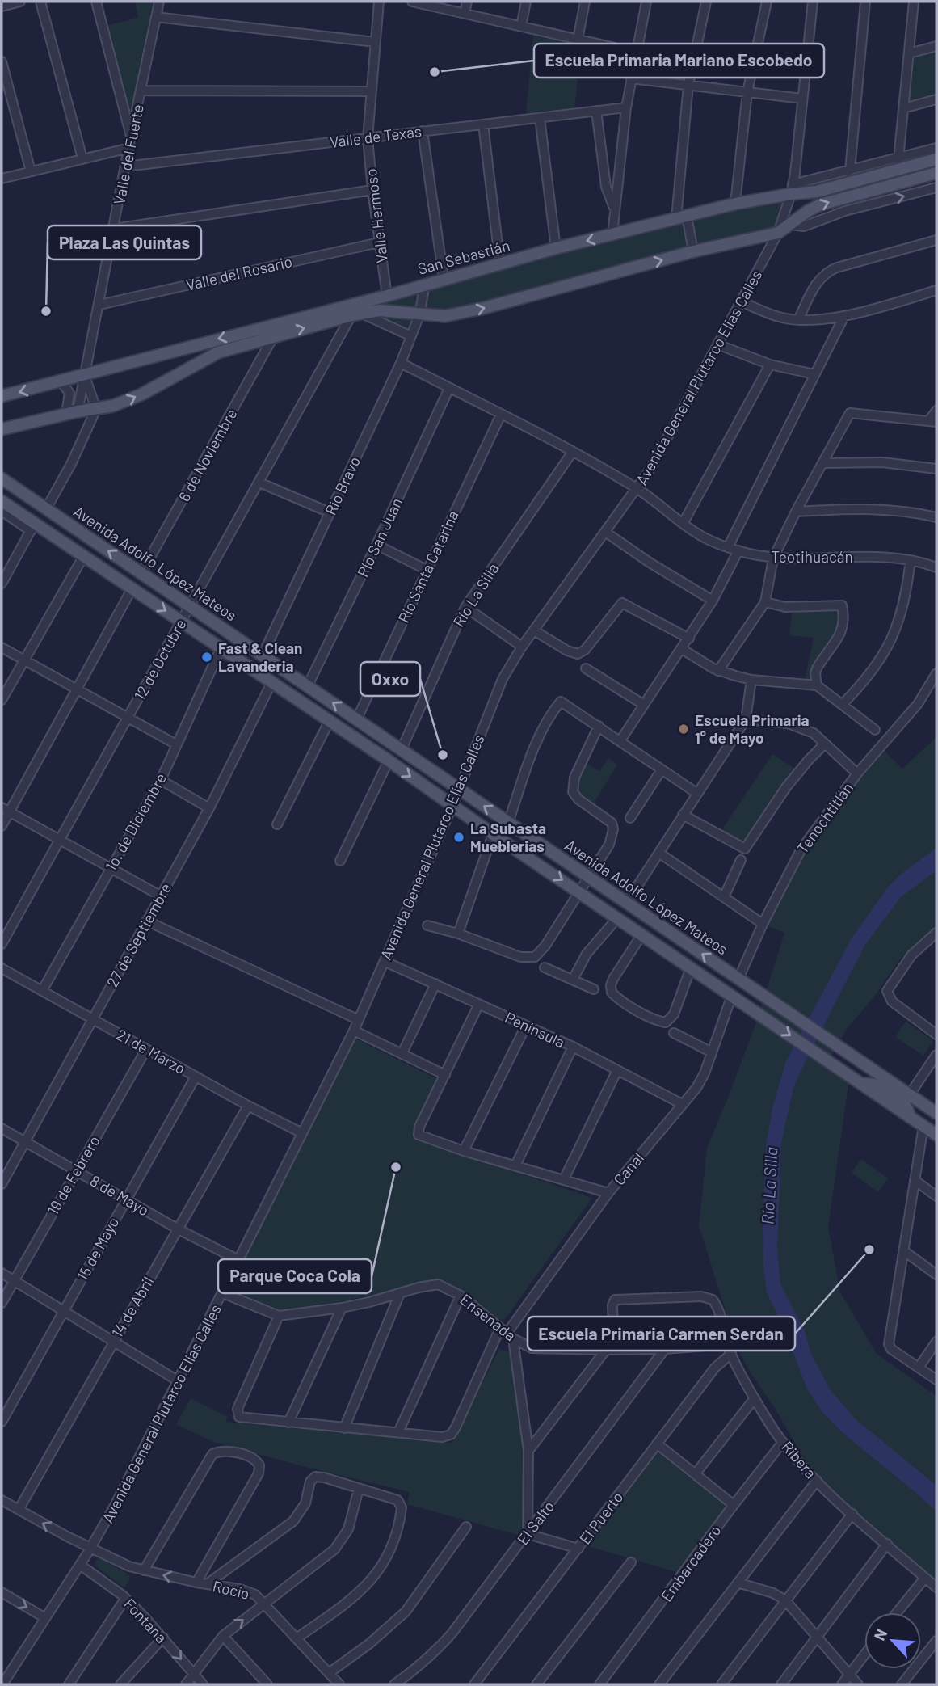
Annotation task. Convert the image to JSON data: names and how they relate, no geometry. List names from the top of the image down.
{
  "streets": {
    "main road": ["San Sebastián", "Avenida Adolfo López Mateos"],
    "street": [
      "Valle de Texas",
      "Valle del Fuerte",
      "Valle Hermoso",
      "Valle del Rosario",
      "Avenida General Plutarco Elías Calles",
      "6 de Noviembre",
      "Río Bravo",
      "Río San Juan",
      "Teotihuacán",
      "Río Santa Catarina",
      "Río La Silla",
      "12 de Octubre",
      "Tenochtitlán",
      "1o. de Diciembre",
      "27 de Septiembre",
      "Península",
      "21 de Marzo",
      "Canal",
      "19 de Febrero",
      "8 de Mayo",
      "15 de Mayo",
      "14 de Abril",
      "Ensenada",
      "Ribera",
      "El Puerto",
      "El Salto",
      "Embarcadero",
      "Rocío",
      "Fontana"
    ]
  },
  "crossings": [
    ["Valle de Texas", "Valle del Fuerte"],
    ["Valle de Texas", "Valle Hermoso"],
    ["Valle del Fuerte", "San Sebastián"],
    ["Valle del Fuerte", "Valle del Rosario"],
    ["Valle Hermoso", "San Sebastián"],
    ["Valle Hermoso", "Valle del Rosario"],
    ["San Sebastián", "Avenida General Plutarco Elías Calles"],
    ["San Sebastián", "Río Bravo"],
    ["Avenida General Plutarco Elías Calles", "Teotihuacán"],
    ["Avenida General Plutarco Elías Calles", "Avenida Adolfo López Mateos"],
    ["Avenida General Plutarco Elías Calles", "Península"],
    ["Avenida General Plutarco Elías Calles", "21 de Marzo"],
    ["Avenida General Plutarco Elías Calles", "8 de Mayo"],
    ["Avenida General Plutarco Elías Calles", "Ensenada"],
    ["Avenida General Plutarco Elías Calles", "Rocío"],
    ["Avenida General Plutarco Elías Calles", "Fontana"],
    ["6 de Noviembre", "Avenida Adolfo López Mateos"],
    ["Río Bravo", "Teotihuacán"],
    ["Río Bravo", "Avenida Adolfo López Mateos"],
    ["Río San Juan", "Teotihuacán"],
    ["Río San Juan", "Avenida Adolfo López Mateos"],
    ["Teotihuacán", "Río Santa Catarina"],
    ["Teotihuacán", "Río La Silla"],
    ["Avenida Adolfo López Mateos", "Río Santa Catarina"],
    ["Avenida Adolfo López Mateos", "Río La Silla"],
    ["Avenida Adolfo López Mateos", "12 de Octubre"],
    ["Avenida Adolfo López Mateos", "Tenochtitlán"],
    ["1o. de Diciembre", "21 de Marzo"],
    ["27 de Septiembre", "21 de Marzo"],
    ["27 de Septiembre", "8 de Mayo"],
    ["Península", "Canal"],
    ["21 de Marzo", "19 de Febrero"],
    ["21 de Marzo", "15 de Mayo"],
    ["21 de Marzo", "14 de Abril"],
    ["Canal", "Ensenada"],
    ["19 de Febrero", "8 de Mayo"],
    ["8 de Mayo", "15 de Mayo"],
    ["8 de Mayo", "14 de Abril"],
    ["14 de Abril", "Rocío"],
    ["Ensenada", "Ribera"],
    ["Ensenada", "El Salto"],
    ["Ribera", "El Puerto"],
    ["Ribera", "Embarcadero"]
  ],
  "one_way": ["San Sebastián"],
  "water": ["Río La Silla"],
  "places": [
    "Escuela Primaria Mariano Escobedo",
    "Plaza Las Quintas",
    "Fast & Clean Lavanderia",
    "Escuela Primaria 1° de Mayo",
    "Oxxo",
    "La Subasta Mueblerias",
    "Parque Coca Cola",
    "Escuela Primaria Carmen Serdan"
  ],
  "north": "top left"
}
